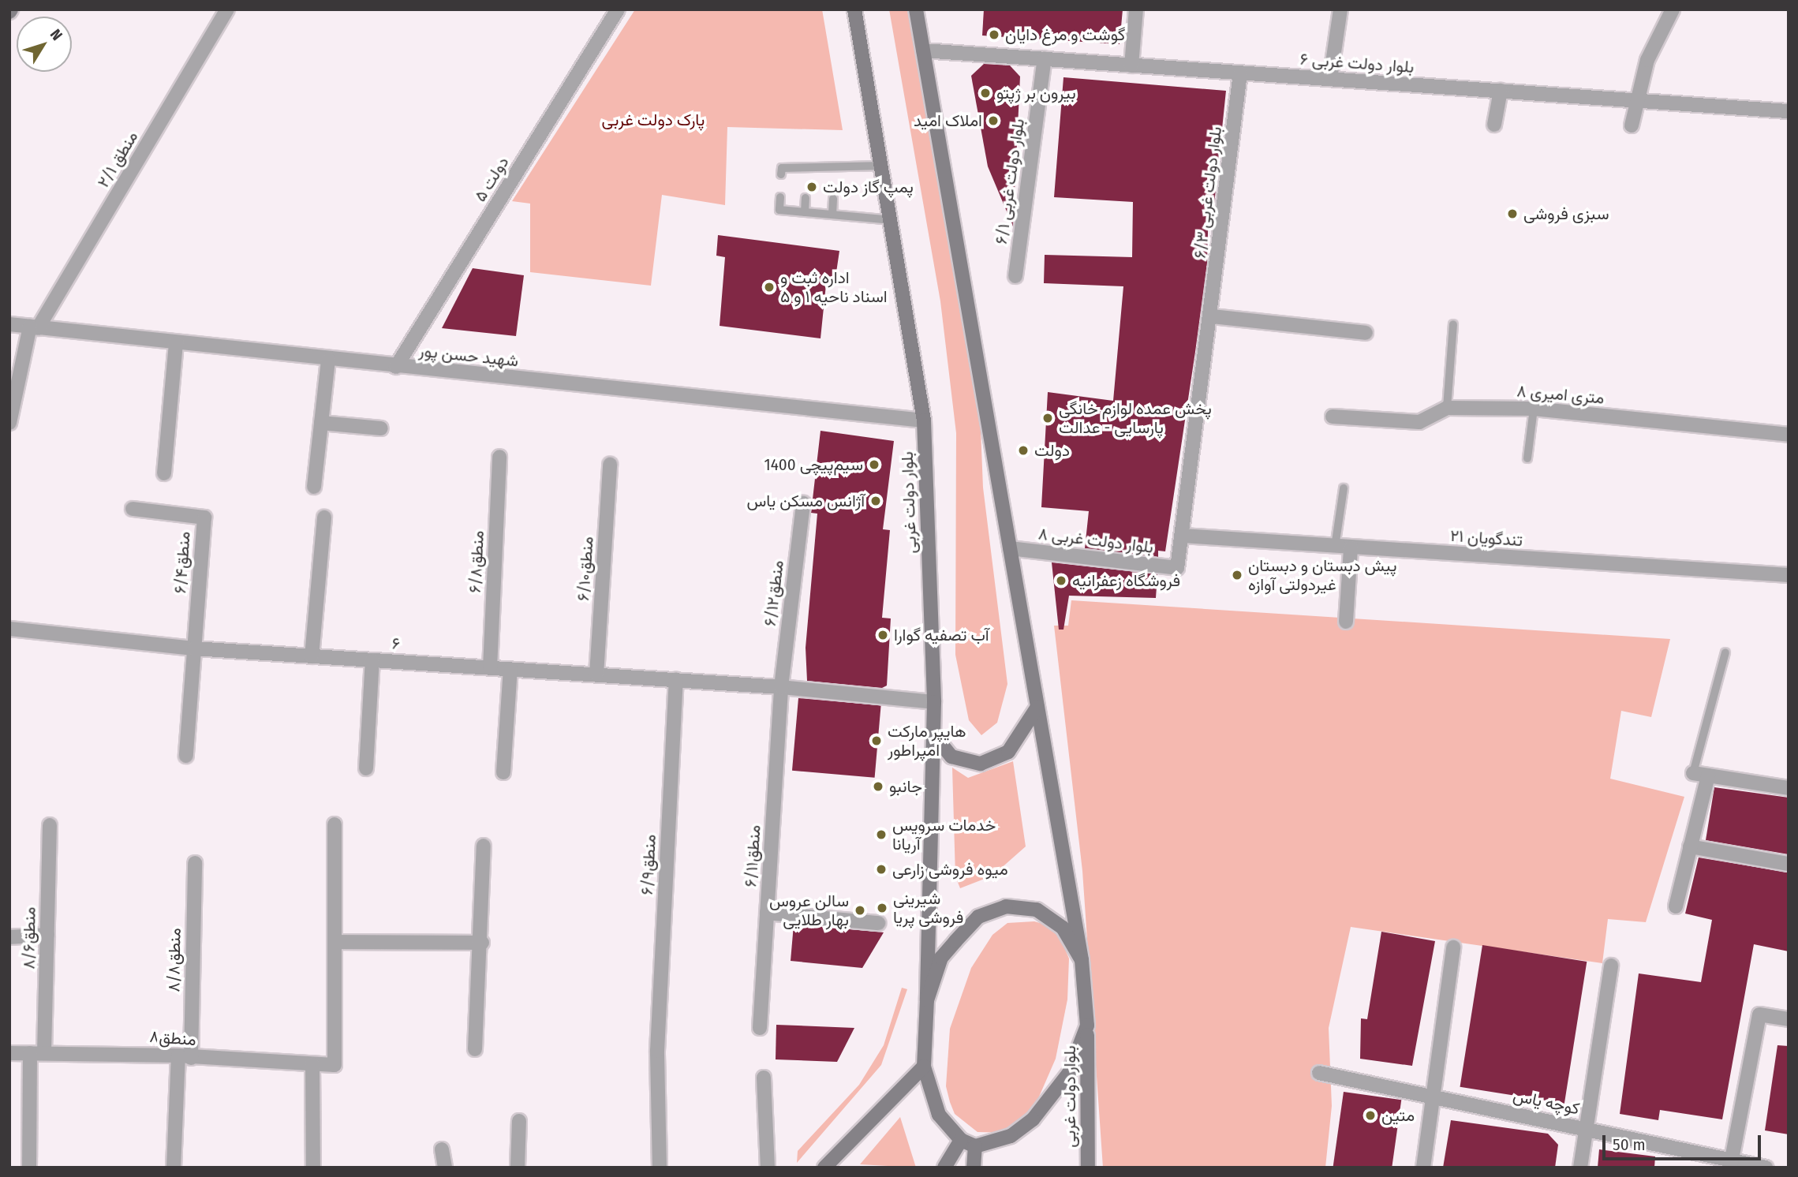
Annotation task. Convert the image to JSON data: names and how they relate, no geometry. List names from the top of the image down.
{
  "streets": {
    "main road": ["بلوار دولت غربی"],
    "street": [
      "بلوار دولت غربی ۶",
      "منطق ۲/۱",
      "۵ دولت",
      "بلوار دولت غربی ۶/۱",
      "بلوار دولت غربی ۶/۳",
      "شهید حسن پور",
      "۸ متری امیری",
      "۲۱ تندگویان",
      "بلوار دولت غربی ۸",
      "منطق۶/۸",
      "منطق۶/۴",
      "منطق۶/۱۰",
      "منطق۶/۱۲",
      "۶",
      "منطق۶/۱۱",
      "منطق۶/۹",
      "منطق۸/۶",
      "منطق۸/۸",
      "منطق۸",
      "کوچه یاس"
    ]
  },
  "crossings": [
    ["بلوار دولت غربی ۶", "بلوار دولت غربی ۶/۱"],
    ["بلوار دولت غربی ۶", "بلوار دولت غربی ۶/۳"],
    ["منطق ۲/۱", "شهید حسن پور"],
    ["۵ دولت", "شهید حسن پور"],
    ["بلوار دولت غربی ۶/۳", "۲۱ تندگویان"],
    ["بلوار دولت غربی ۶/۳", "بلوار دولت غربی ۸"],
    ["شهید حسن پور", "بلوار دولت غربی"],
    ["بلوار دولت غربی", "۶"],
    ["منطق۶/۸", "۶"],
    ["منطق۶/۴", "۶"],
    ["منطق۶/۱۰", "۶"],
    ["منطق۶/۱۲", "۶"],
    ["منطق۶/۱۲", "منطق۶/۱۱"],
    ["۶", "منطق۶/۱۱"],
    ["۶", "منطق۶/۹"],
    ["منطق۸/۶", "منطق۸"],
    ["منطق۸/۸", "منطق۸"]
  ],
  "parks": ["پارک دولت غربی"],
  "places": [
    "گوشت و مرغ دایان",
    "بیرون بر ژپتو",
    "املاک امید",
    "پمپ گاز دولت",
    "سبزی فروشی",
    "اداره ثبت و اسناد ناحیه ۱ و ۵",
    "پخش عمده لوازم خانگی پارسایی - عدالت",
    "دولت",
    "سیم‌پیچی 1400",
    "آژانس مسکن یاس",
    "پیش دبستان و دبستان غیردولتی آوازه",
    "فروشگاه زعفرانیه",
    "آب تصفیه گوارا",
    "هایپر مارکت امپراطور",
    "جانبو",
    "خدمات سرویس آریانا",
    "میوه فروشی زارعی",
    "شیرینی فروشی پریا",
    "سالن عروس بهار طلایی",
    "متین"
  ],
  "scale_bar": "50 m",
  "north": "top right"
}
